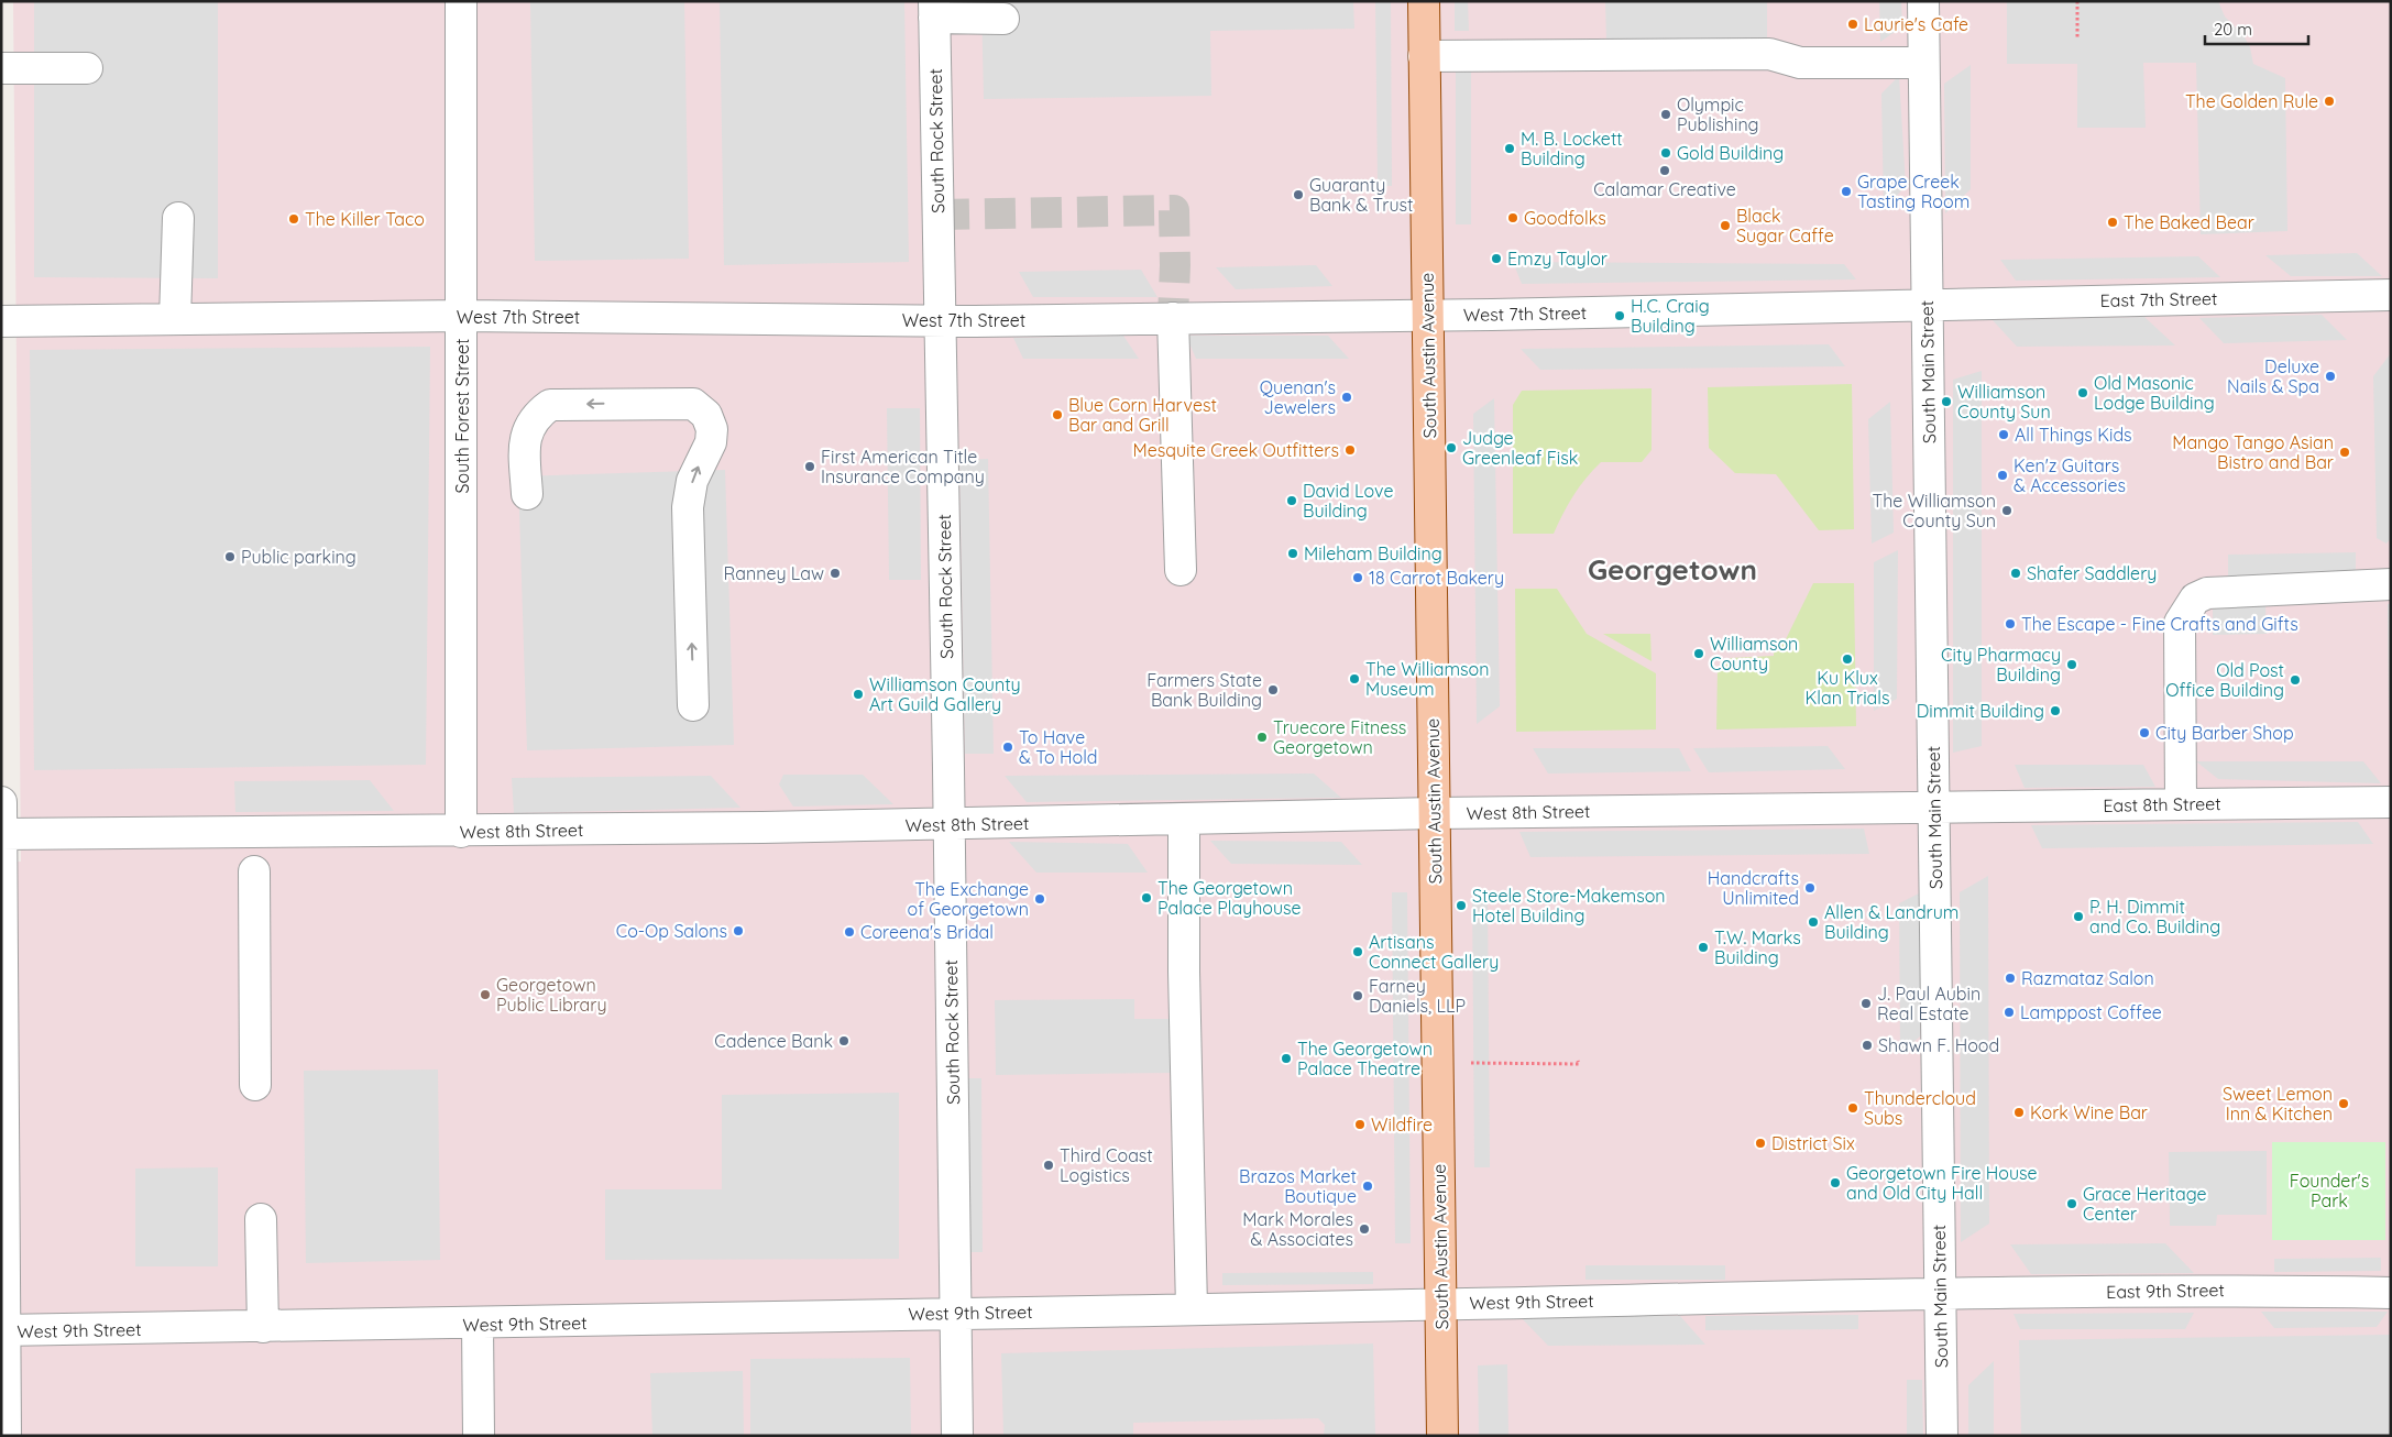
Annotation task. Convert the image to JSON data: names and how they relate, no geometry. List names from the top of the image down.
{
  "streets": {
    "main road": ["South Austin Avenue"],
    "street": [
      "South Rock Street",
      "East 7th Street",
      "West 7th Street",
      "South Main Street",
      "South Forest Street",
      "East 8th Street",
      "West 8th Street",
      "East 9th Street",
      "West 9th Street"
    ]
  },
  "crossings": [
    ["South Rock Street", "West 7th Street"],
    ["South Rock Street", "West 8th Street"],
    ["South Rock Street", "West 9th Street"],
    ["East 7th Street", "West 7th Street"],
    ["East 7th Street", "South Main Street"],
    ["West 7th Street", "South Austin Avenue"],
    ["West 7th Street", "South Main Street"],
    ["West 7th Street", "South Forest Street"],
    ["South Austin Avenue", "West 8th Street"],
    ["South Austin Avenue", "West 9th Street"],
    ["South Main Street", "East 8th Street"],
    ["South Main Street", "West 8th Street"],
    ["South Main Street", "East 9th Street"],
    ["South Main Street", "West 9th Street"],
    ["South Forest Street", "West 8th Street"],
    ["East 8th Street", "West 8th Street"],
    ["East 9th Street", "West 9th Street"]
  ],
  "districts": ["Georgetown"],
  "parks": ["Founder's Park"],
  "places": [
    "Laurie's Cafe",
    "The Golden Rule",
    "Olympic Publishing",
    "M. B. Lockett Building",
    "Gold Building",
    "Calamar Creative",
    "Grape Creek Tasting Room",
    "Guaranty Bank & Trust",
    "Goodfolks",
    "The Killer Taco",
    "The Baked Bear",
    "Black Sugar Caffe",
    "Emzy Taylor",
    "H.C. Craig Building",
    "Deluxe Nails & Spa",
    "Old Masonic Lodge Building",
    "Quenan's Jewelers",
    "Williamson County Sun",
    "Blue Corn Harvest Bar and Grill",
    "All Things Kids",
    "Judge Greenleaf Fisk",
    "Mesquite Creek Outfitters",
    "Mango Tango Asian Bistro and Bar",
    "First American Title Insurance Company",
    "Ken'z Guitars & Accessories",
    "David Love Building",
    "The Williamson County Sun",
    "Mileham Building",
    "Public parking",
    "Ranney Law",
    "Shafer Saddlery",
    "18 Carrot Bakery",
    "The Escape - Fine Crafts and Gifts",
    "Williamson County",
    "Ku Klux Klan Trials",
    "City Pharmacy Building",
    "The Williamson Museum",
    "Old Post Office Building",
    "Farmers State Bank Building",
    "Williamson County Art Guild Gallery",
    "Dimmit Building",
    "City Barber Shop",
    "Truecore Fitness Georgetown",
    "To Have & To Hold",
    "Handcrafts Unlimited",
    "The Georgetown Palace Playhouse",
    "The Exchange of Georgetown",
    "Steele Store-Makemson Hotel Building",
    "P. H. Dimmit and Co. Building",
    "Allen & Landrum Building",
    "Co-Op Salons",
    "Coreena's Bridal",
    "T.W. Marks Building",
    "Artisans Connect Gallery",
    "Razmataz Salon",
    "Georgetown Public Library",
    "Farney Daniels, LLP",
    "J. Paul Aubin Real Estate",
    "Lamppost Coffee",
    "Cadence Bank",
    "Shawn F. Hood",
    "The Georgetown Palace Theatre",
    "Sweet Lemon Inn & Kitchen",
    "Thundercloud Subs",
    "Kork Wine Bar",
    "Wildfire",
    "District Six",
    "Third Coast Logistics",
    "Georgetown Fire House and Old City Hall",
    "Brazos Market Boutique",
    "Grace Heritage Center",
    "Mark Morales & Associates"
  ],
  "scale_bar": "20 m"
}
